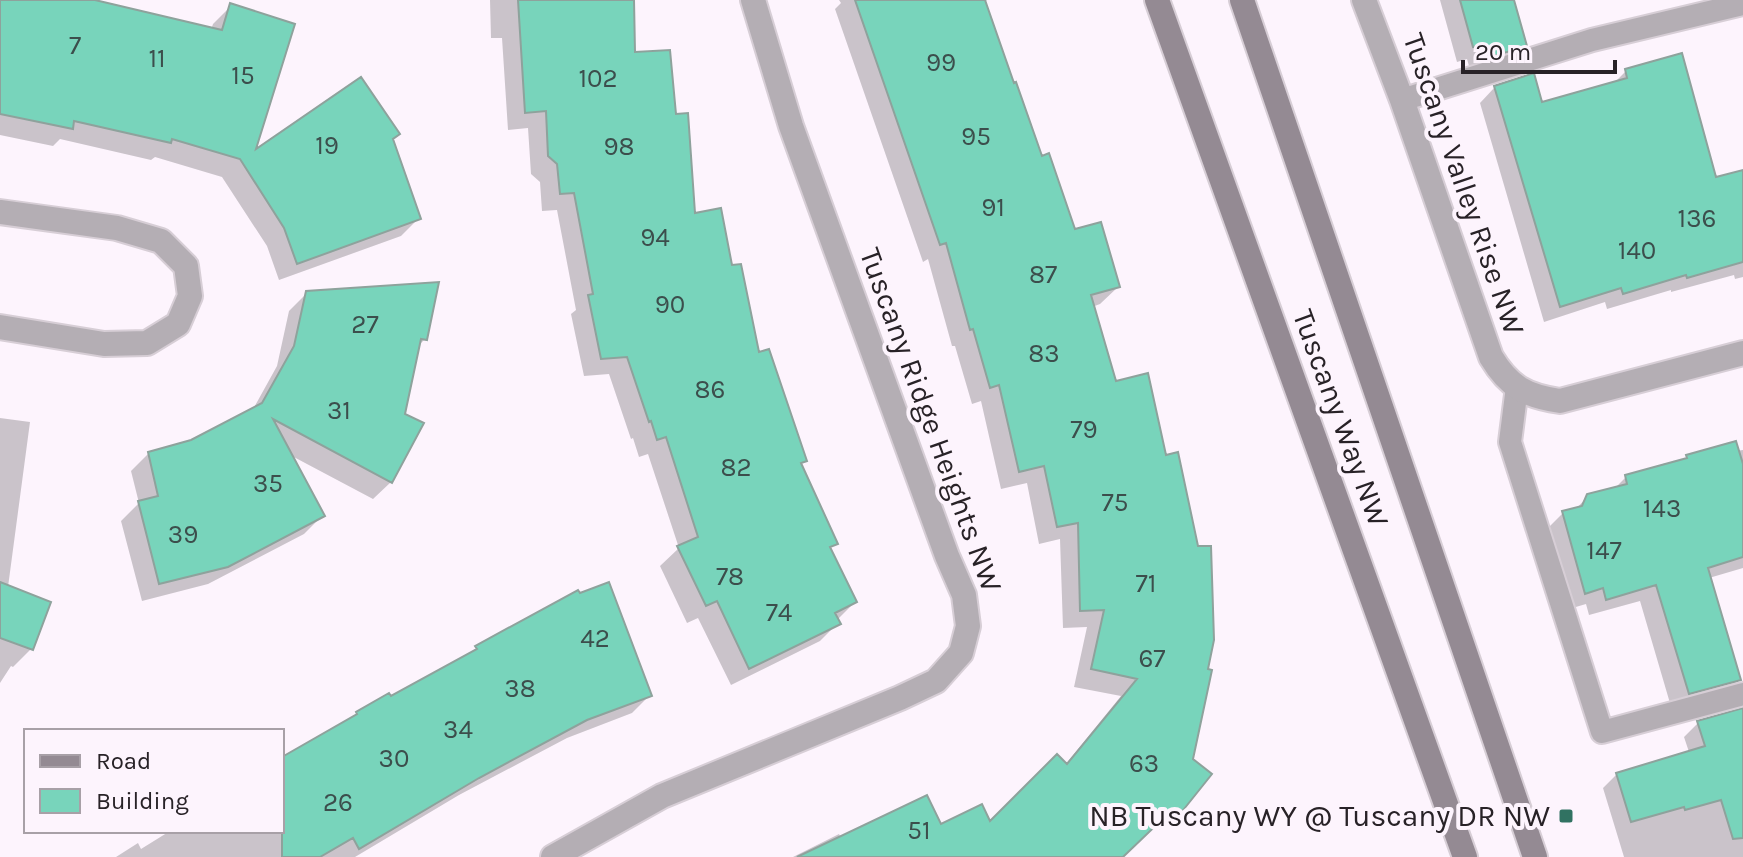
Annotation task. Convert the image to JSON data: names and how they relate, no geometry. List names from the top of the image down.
{
  "streets": {
    "street": ["Tuscany Valley Rise NW", "Tuscany Way NW", "Tuscany Ridge Heights NW"]
  },
  "places": {
    "transit": ["NB Tuscany WY @ Tuscany DR NW"]
  },
  "house_numbers": [
    "7",
    "11",
    "99",
    "15",
    "102",
    "95",
    "19",
    "98",
    "91",
    "136",
    "94",
    "140",
    "87",
    "90",
    "27",
    "83",
    "86",
    "31",
    "79",
    "82",
    "35",
    "75",
    "143",
    "39",
    "147",
    "78",
    "71",
    "74",
    "42",
    "67",
    "38",
    "34",
    "30",
    "63",
    "26",
    "51"
  ],
  "legend": ["Road", "Building"],
  "scale_bar": "20 m"
}
